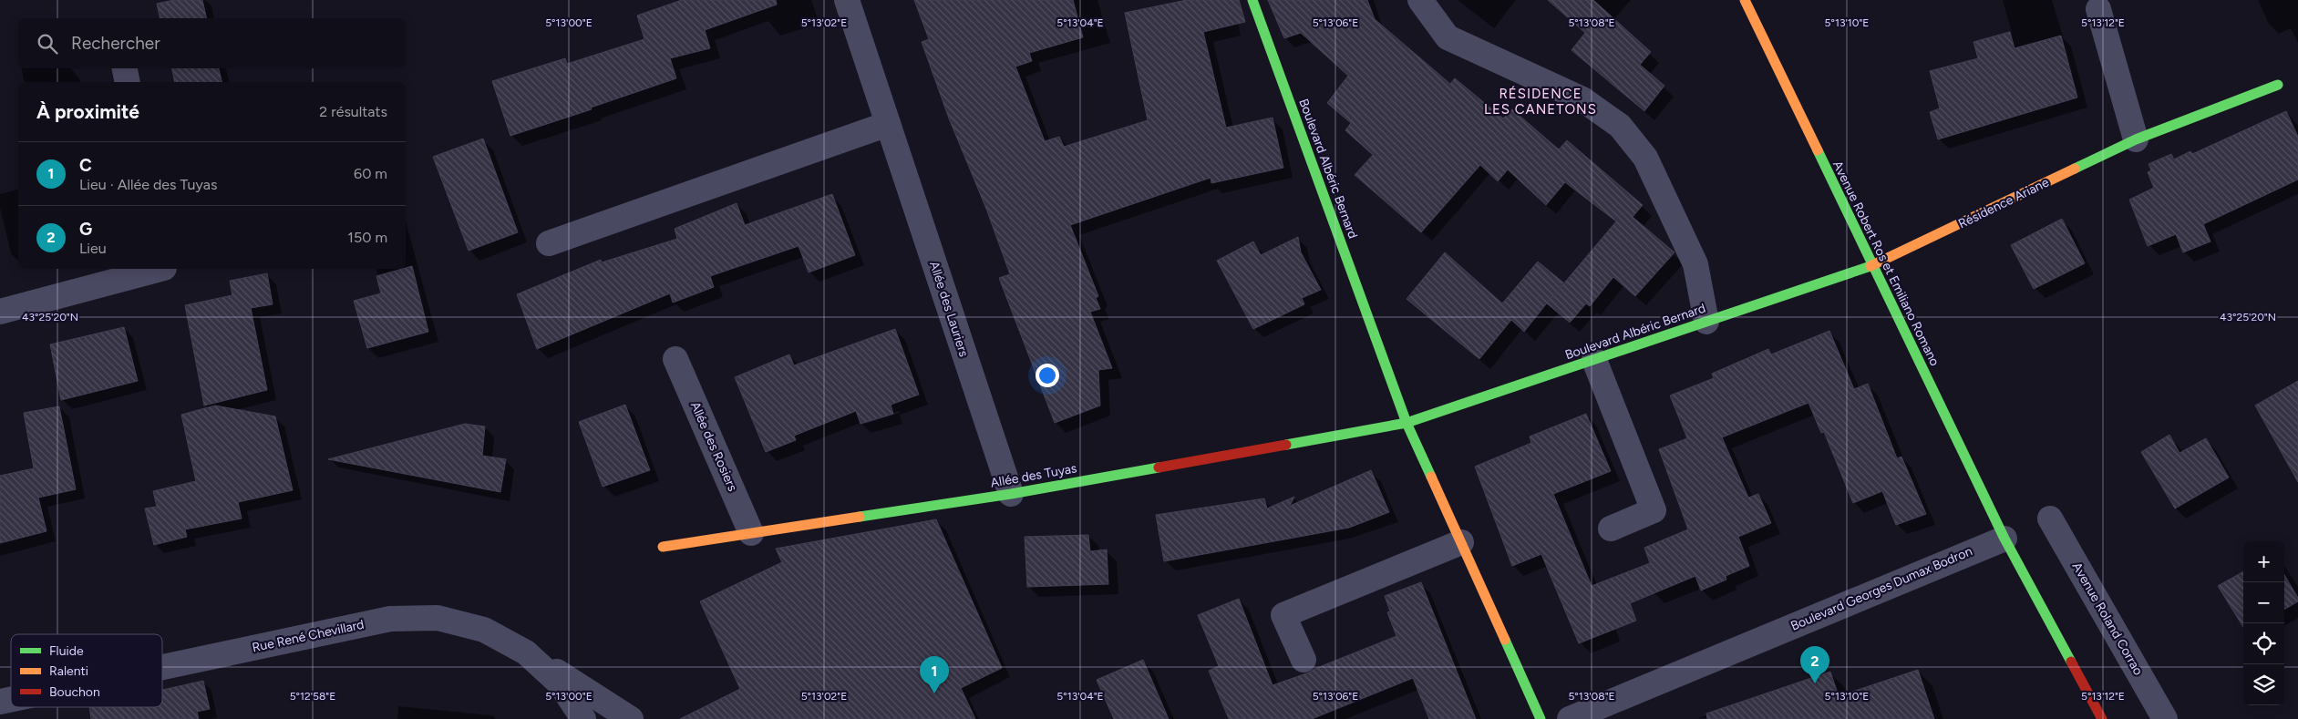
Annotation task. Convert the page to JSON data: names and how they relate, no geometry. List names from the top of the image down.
{
  "streets": {
    "street": [
      "Boulevard Albéric Bernard",
      "Résidence Ariane",
      "Avenue Robert Ros et Emiliano Romano",
      "Allée des Lauriers",
      "Allée des Rosiers",
      "Allée des Tuyas",
      "Boulevard Georges Dumax Bodron",
      "Avenue Roland Corrao",
      "Rue René Chevillard"
    ]
  },
  "crossings": [
    ["Boulevard Albéric Bernard", "Résidence Ariane"],
    ["Boulevard Albéric Bernard", "Avenue Robert Ros et Emiliano Romano"],
    ["Boulevard Albéric Bernard", "Allée des Tuyas"],
    ["Résidence Ariane", "Avenue Robert Ros et Emiliano Romano"],
    ["Avenue Robert Ros et Emiliano Romano", "Boulevard Georges Dumax Bodron"],
    ["Allée des Lauriers", "Allée des Tuyas"],
    ["Allée des Rosiers", "Allée des Tuyas"]
  ],
  "districts": ["RÉSIDENCE LES CANETONS"],
  "legend": ["Fluide", "Ralenti", "Bouchon"],
  "page": {
    "search": "Rechercher",
    "heading": ["À proximité", "2 résultats"],
    "list": [
      {
        "mark": "1",
        "name": "C",
        "note": "Lieu · Allée des Tuyas",
        "value": "60 m"
      },
      {
        "mark": "2",
        "name": "G",
        "note": "Lieu",
        "value": "150 m"
      }
    ],
    "map_buttons": ["+", "−"],
    "pins": ["2", "1"]
  },
  "coordinates": [
    "5°13'00\"E",
    "5°13'02\"E",
    "5°13'04\"E",
    "5°13'06\"E",
    "5°13'08\"E",
    "5°13'10\"E",
    "5°13'12\"E",
    "43°25'20\"N",
    "5°12'58\"E"
  ]
}
